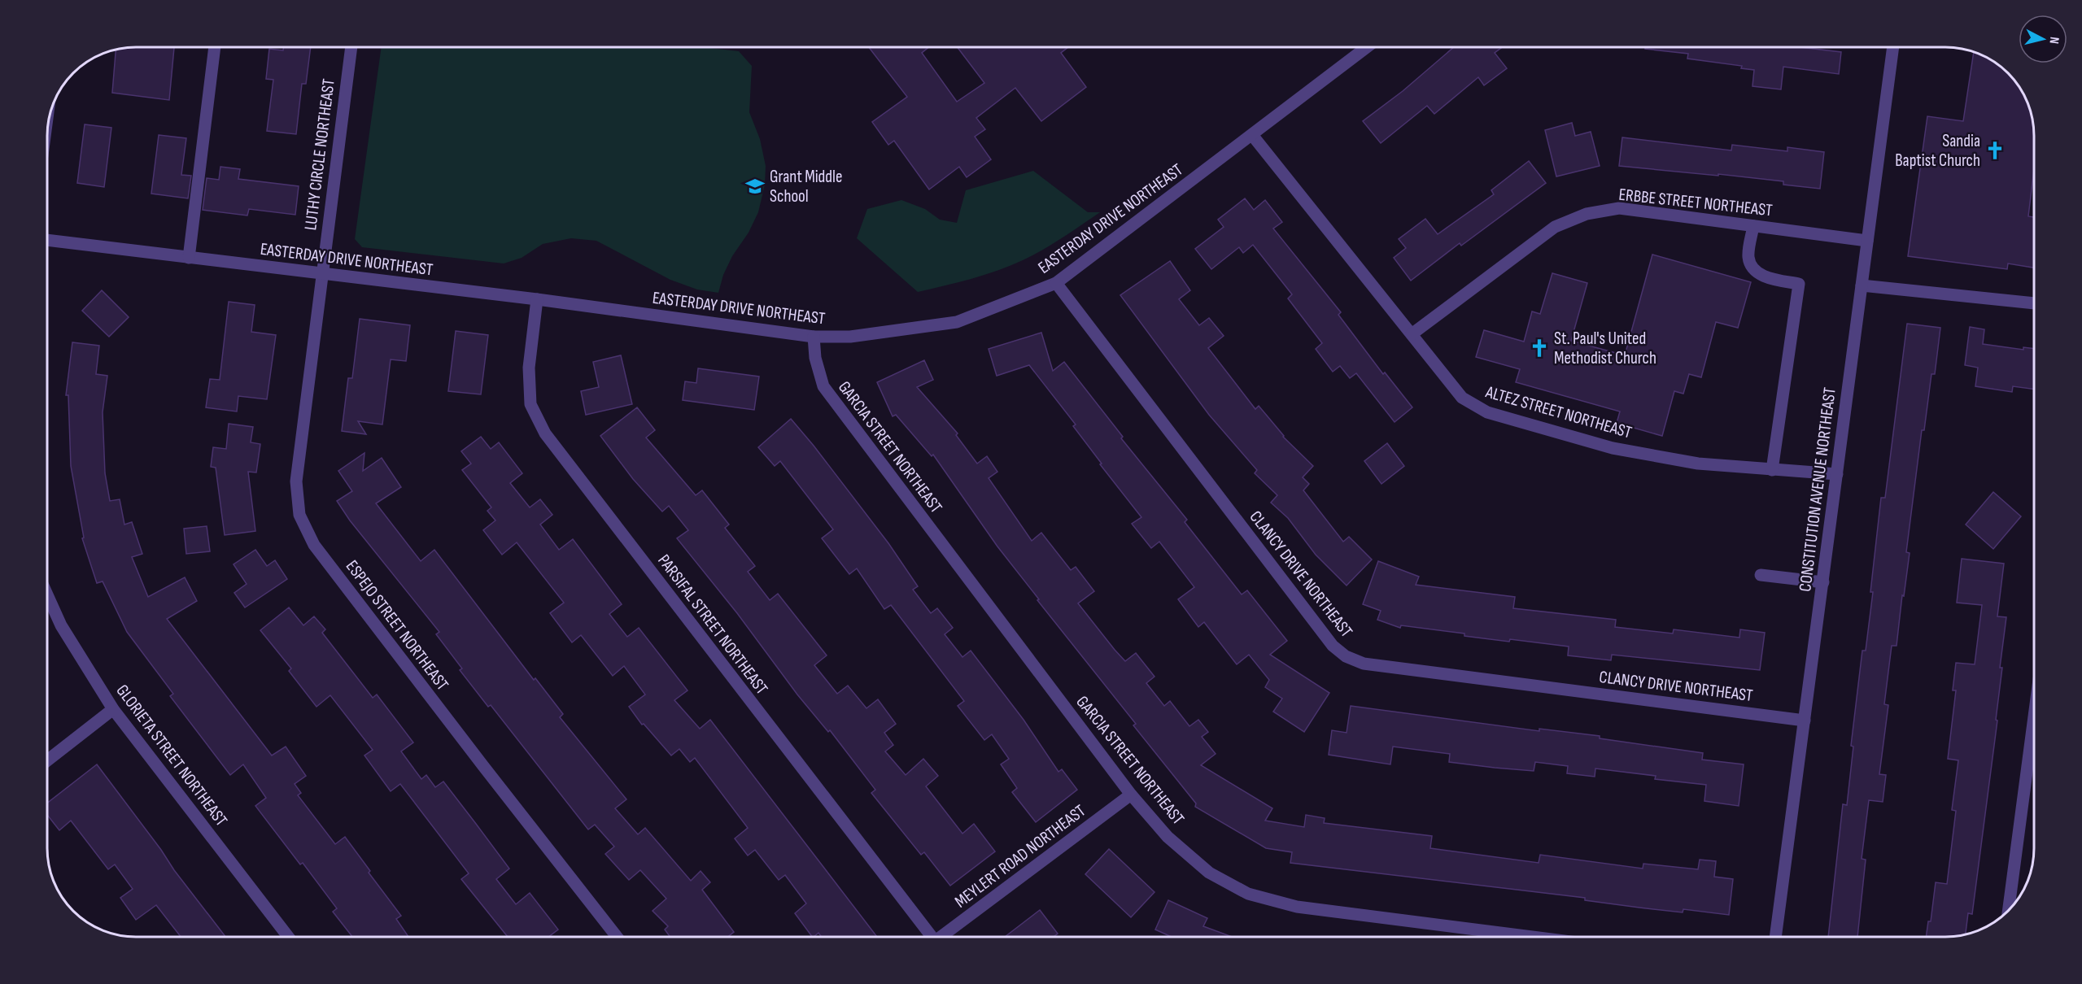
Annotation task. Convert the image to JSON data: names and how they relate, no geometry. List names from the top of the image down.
{
  "streets": {
    "street": [
      "LUTHY CIRCLE NORTHEAST",
      "ERBBE STREET NORTHEAST",
      "EASTERDAY DRIVE NORTHEAST",
      "ALTEZ STREET NORTHEAST",
      "GARCIA STREET NORTHEAST",
      "CONSTITUTION AVENUE NORTHEAST",
      "CLANCY DRIVE NORTHEAST",
      "PARSIFAL STREET NORTHEAST",
      "ESPEJO STREET NORTHEAST",
      "GLORIETA STREET NORTHEAST",
      "MEYLERT ROAD NORTHEAST"
    ]
  },
  "crossings": [
    ["LUTHY CIRCLE NORTHEAST", "EASTERDAY DRIVE NORTHEAST"],
    ["LUTHY CIRCLE NORTHEAST", "ESPEJO STREET NORTHEAST"],
    ["ERBBE STREET NORTHEAST", "ALTEZ STREET NORTHEAST"],
    ["ERBBE STREET NORTHEAST", "CONSTITUTION AVENUE NORTHEAST"],
    ["EASTERDAY DRIVE NORTHEAST", "ALTEZ STREET NORTHEAST"],
    ["EASTERDAY DRIVE NORTHEAST", "GARCIA STREET NORTHEAST"],
    ["EASTERDAY DRIVE NORTHEAST", "CLANCY DRIVE NORTHEAST"],
    ["EASTERDAY DRIVE NORTHEAST", "PARSIFAL STREET NORTHEAST"],
    ["EASTERDAY DRIVE NORTHEAST", "ESPEJO STREET NORTHEAST"],
    ["ALTEZ STREET NORTHEAST", "CONSTITUTION AVENUE NORTHEAST"],
    ["GARCIA STREET NORTHEAST", "MEYLERT ROAD NORTHEAST"],
    ["CONSTITUTION AVENUE NORTHEAST", "CLANCY DRIVE NORTHEAST"]
  ],
  "places": {
    "church": ["Sandia Baptist Church", "St. Paul's United Methodist Church"],
    "school or university": ["Grant Middle School"]
  },
  "north": "right"
}
